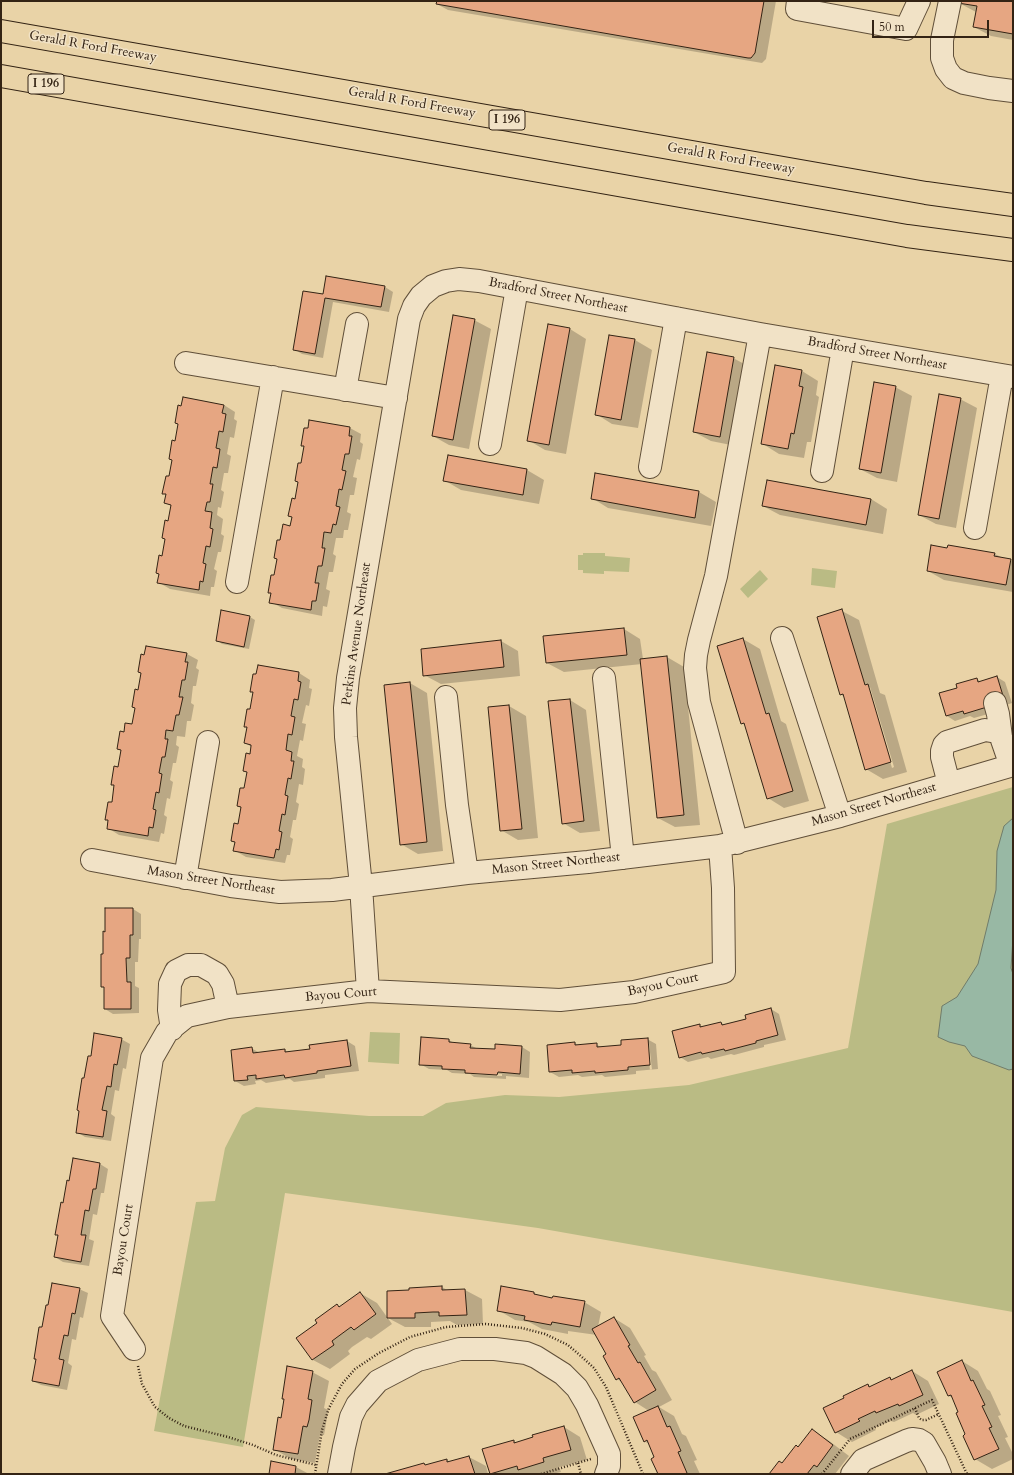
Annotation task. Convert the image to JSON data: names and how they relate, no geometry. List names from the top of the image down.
{
  "streets": {
    "highway": ["Gerald R Ford Freeway", "I 196"],
    "street": [
      "Bradford Street Northeast",
      "Perkins Avenue Northeast",
      "Mason Street Northeast",
      "Bayou Court"
    ]
  },
  "crossings": [
    ["Bradford Street Northeast", "Perkins Avenue Northeast"],
    ["Perkins Avenue Northeast", "Mason Street Northeast"],
    ["Perkins Avenue Northeast", "Bayou Court"],
    ["Mason Street Northeast", "Bayou Court"]
  ],
  "scale_bar": "50 m"
}
